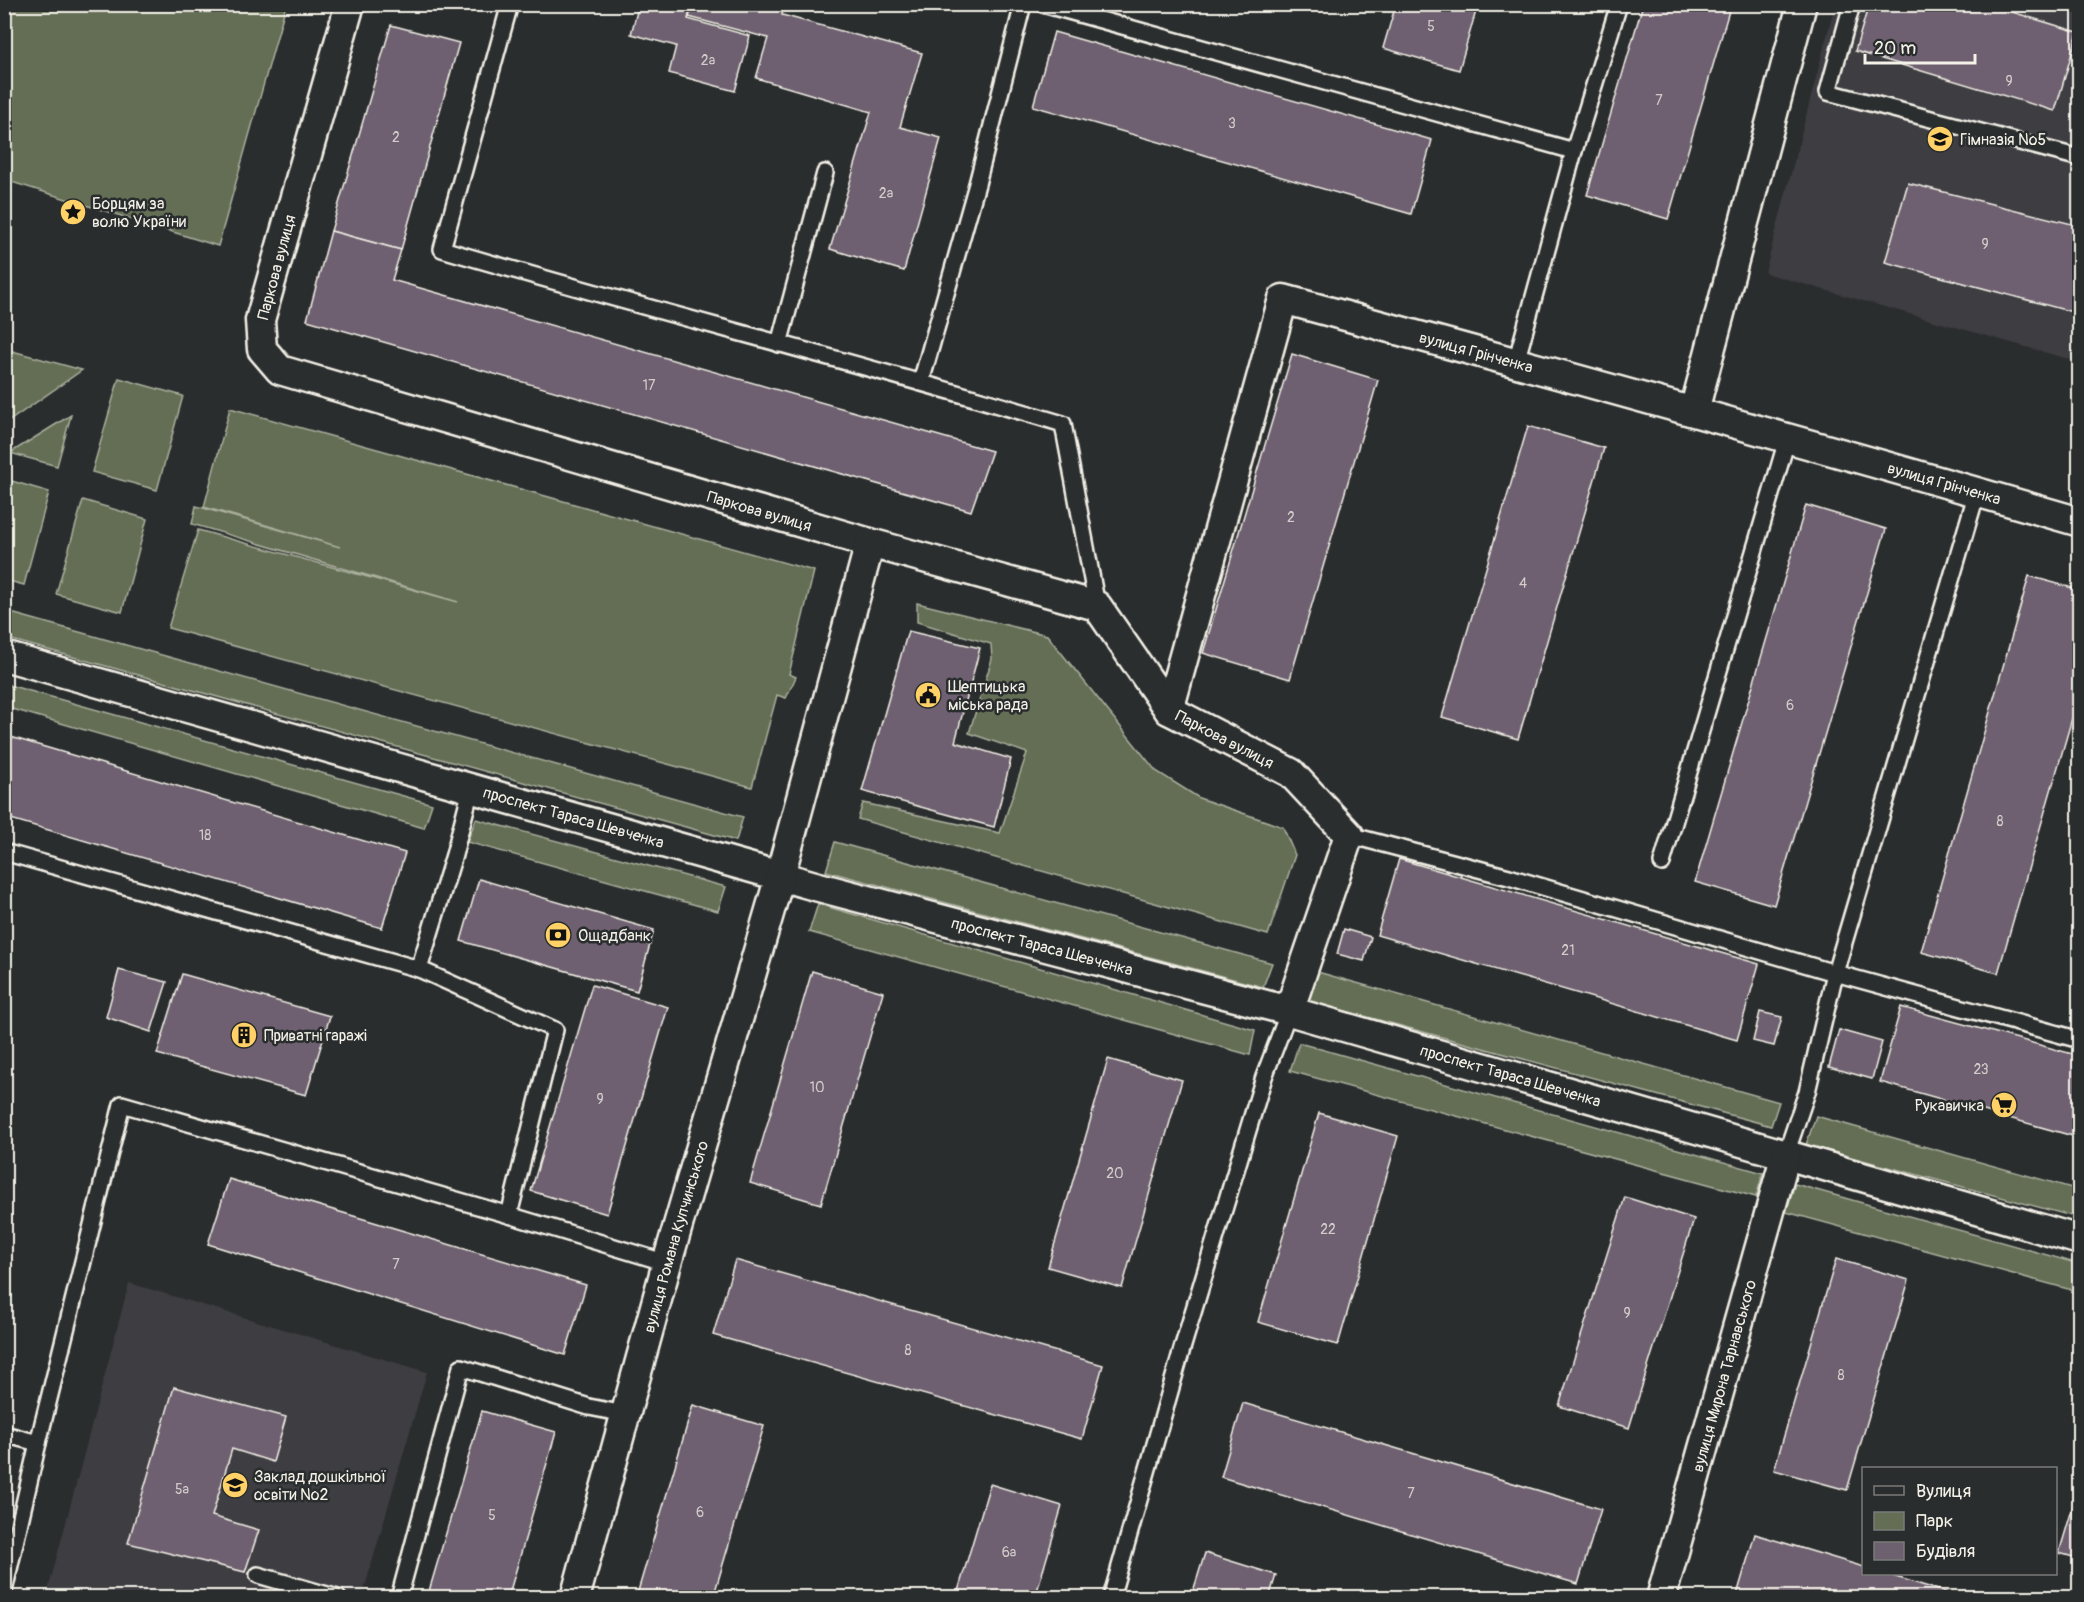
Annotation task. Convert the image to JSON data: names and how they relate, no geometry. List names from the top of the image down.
{
  "streets": {
    "street": [
      "Паркова вулиця",
      "вулиця Грінченка",
      "проспект Тараса Шевченка",
      "вулиця Романа Купчинського",
      "вулиця Мирона Тарнавського"
    ]
  },
  "crossings": [
    ["Паркова вулиця", "вулиця Грінченка"],
    ["Паркова вулиця", "вулиця Романа Купчинського"],
    ["проспект Тараса Шевченка", "вулиця Романа Купчинського"],
    ["проспект Тараса Шевченка", "вулиця Мирона Тарнавського"]
  ],
  "places": {
    "school or university": ["Гімназія №5", "Заклад дошкільної освіти №2"],
    "place": ["Борцям за волю України"],
    "public building": ["Шептицька міська рада"],
    "bank": ["Ощадбанк"],
    "building": ["Приватні гаражі"],
    "supermarket": ["Рукавичка"]
  },
  "house_numbers": [
    "5",
    "2а",
    "9",
    "7",
    "3",
    "2",
    "2а",
    "9",
    "17",
    "2",
    "4",
    "6",
    "8",
    "18",
    "21",
    "23",
    "10",
    "9",
    "20",
    "22",
    "7",
    "9",
    "8",
    "8",
    "5а",
    "7",
    "6",
    "5",
    "6а"
  ],
  "legend": ["Вулиця", "Парк", "Будівля"],
  "scale_bar": "20 m"
}
